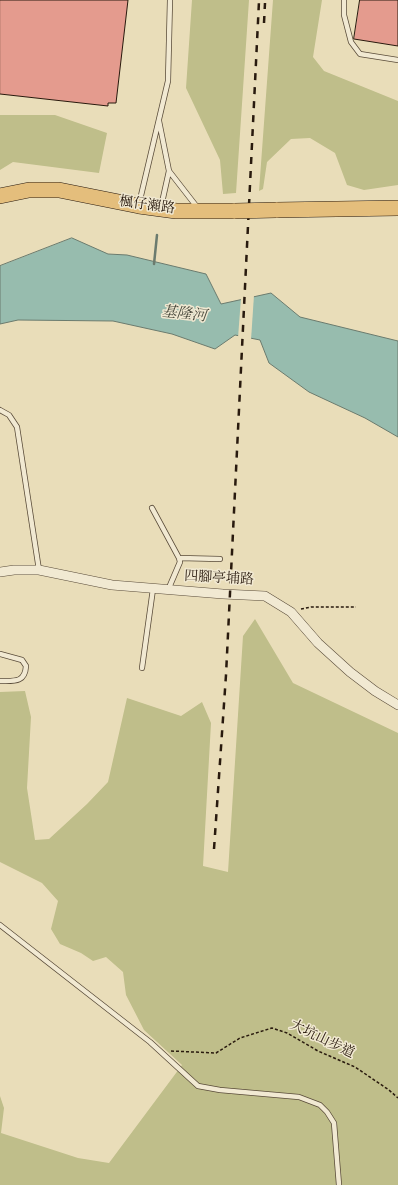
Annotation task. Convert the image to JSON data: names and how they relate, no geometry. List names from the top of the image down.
{
  "streets": {
    "main road": ["楓仔瀨路"],
    "street": ["四腳亭埔路"],
    "path": ["大坑山步道"]
  },
  "water": ["基隆河"]
}
